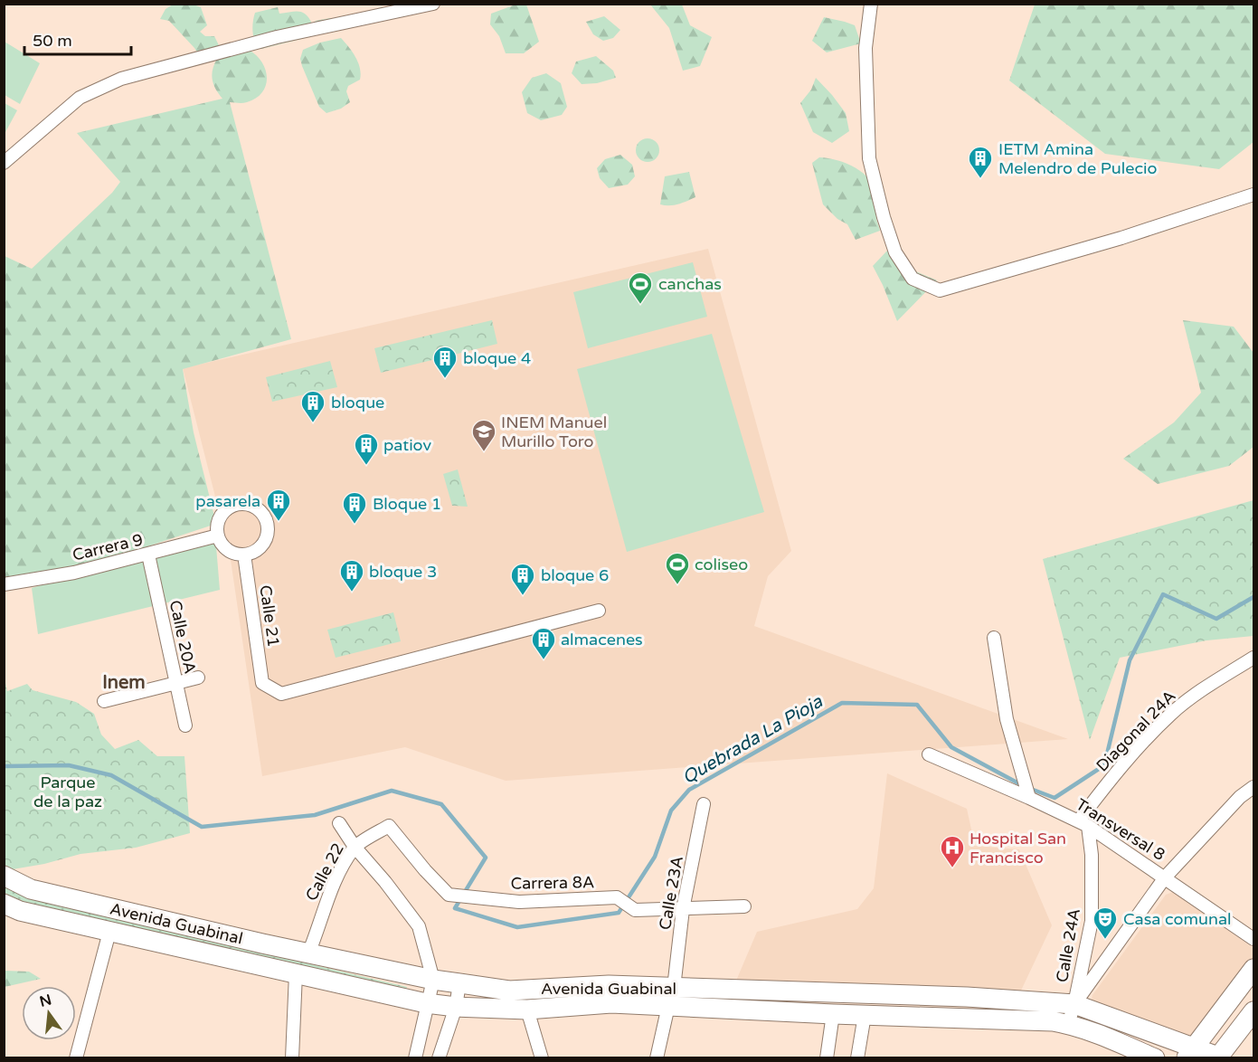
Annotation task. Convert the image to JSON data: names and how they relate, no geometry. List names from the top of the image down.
{
  "streets": {
    "main road": ["Avenida Guabinal"],
    "street": [
      "Carrera 9",
      "Calle 21",
      "Calle 20A",
      "Diagonal 24A",
      "Transversal 8",
      "Calle 22",
      "Carrera 8A",
      "Calle 23A",
      "Calle 24A"
    ]
  },
  "crossings": [
    ["Carrera 9", "Calle 21"],
    ["Carrera 9", "Calle 20A"],
    ["Diagonal 24A", "Transversal 8"],
    ["Diagonal 24A", "Calle 24A"],
    ["Transversal 8", "Calle 24A"],
    ["Calle 22", "Carrera 8A"],
    ["Calle 22", "Avenida Guabinal"],
    ["Carrera 8A", "Calle 23A"],
    ["Calle 23A", "Avenida Guabinal"],
    ["Avenida Guabinal", "Calle 24A"]
  ],
  "districts": ["Inem"],
  "water": ["Quebrada La Pioja"],
  "parks": ["Parque de la paz"],
  "places": {
    "building": [
      "IETM Amina Melendro de Pulecio",
      "bloque 4",
      "bloque",
      "patiov",
      "pasarela",
      "Bloque 1",
      "bloque 3",
      "bloque 6",
      "almacenes"
    ],
    "sports": ["canchas", "coliseo"],
    "school or university": ["INEM Manuel Murillo Toro"],
    "hospital": ["Hospital San Francisco"],
    "theatre": ["Casa comunal"]
  },
  "scale_bar": "50 m",
  "north": "top"
}
